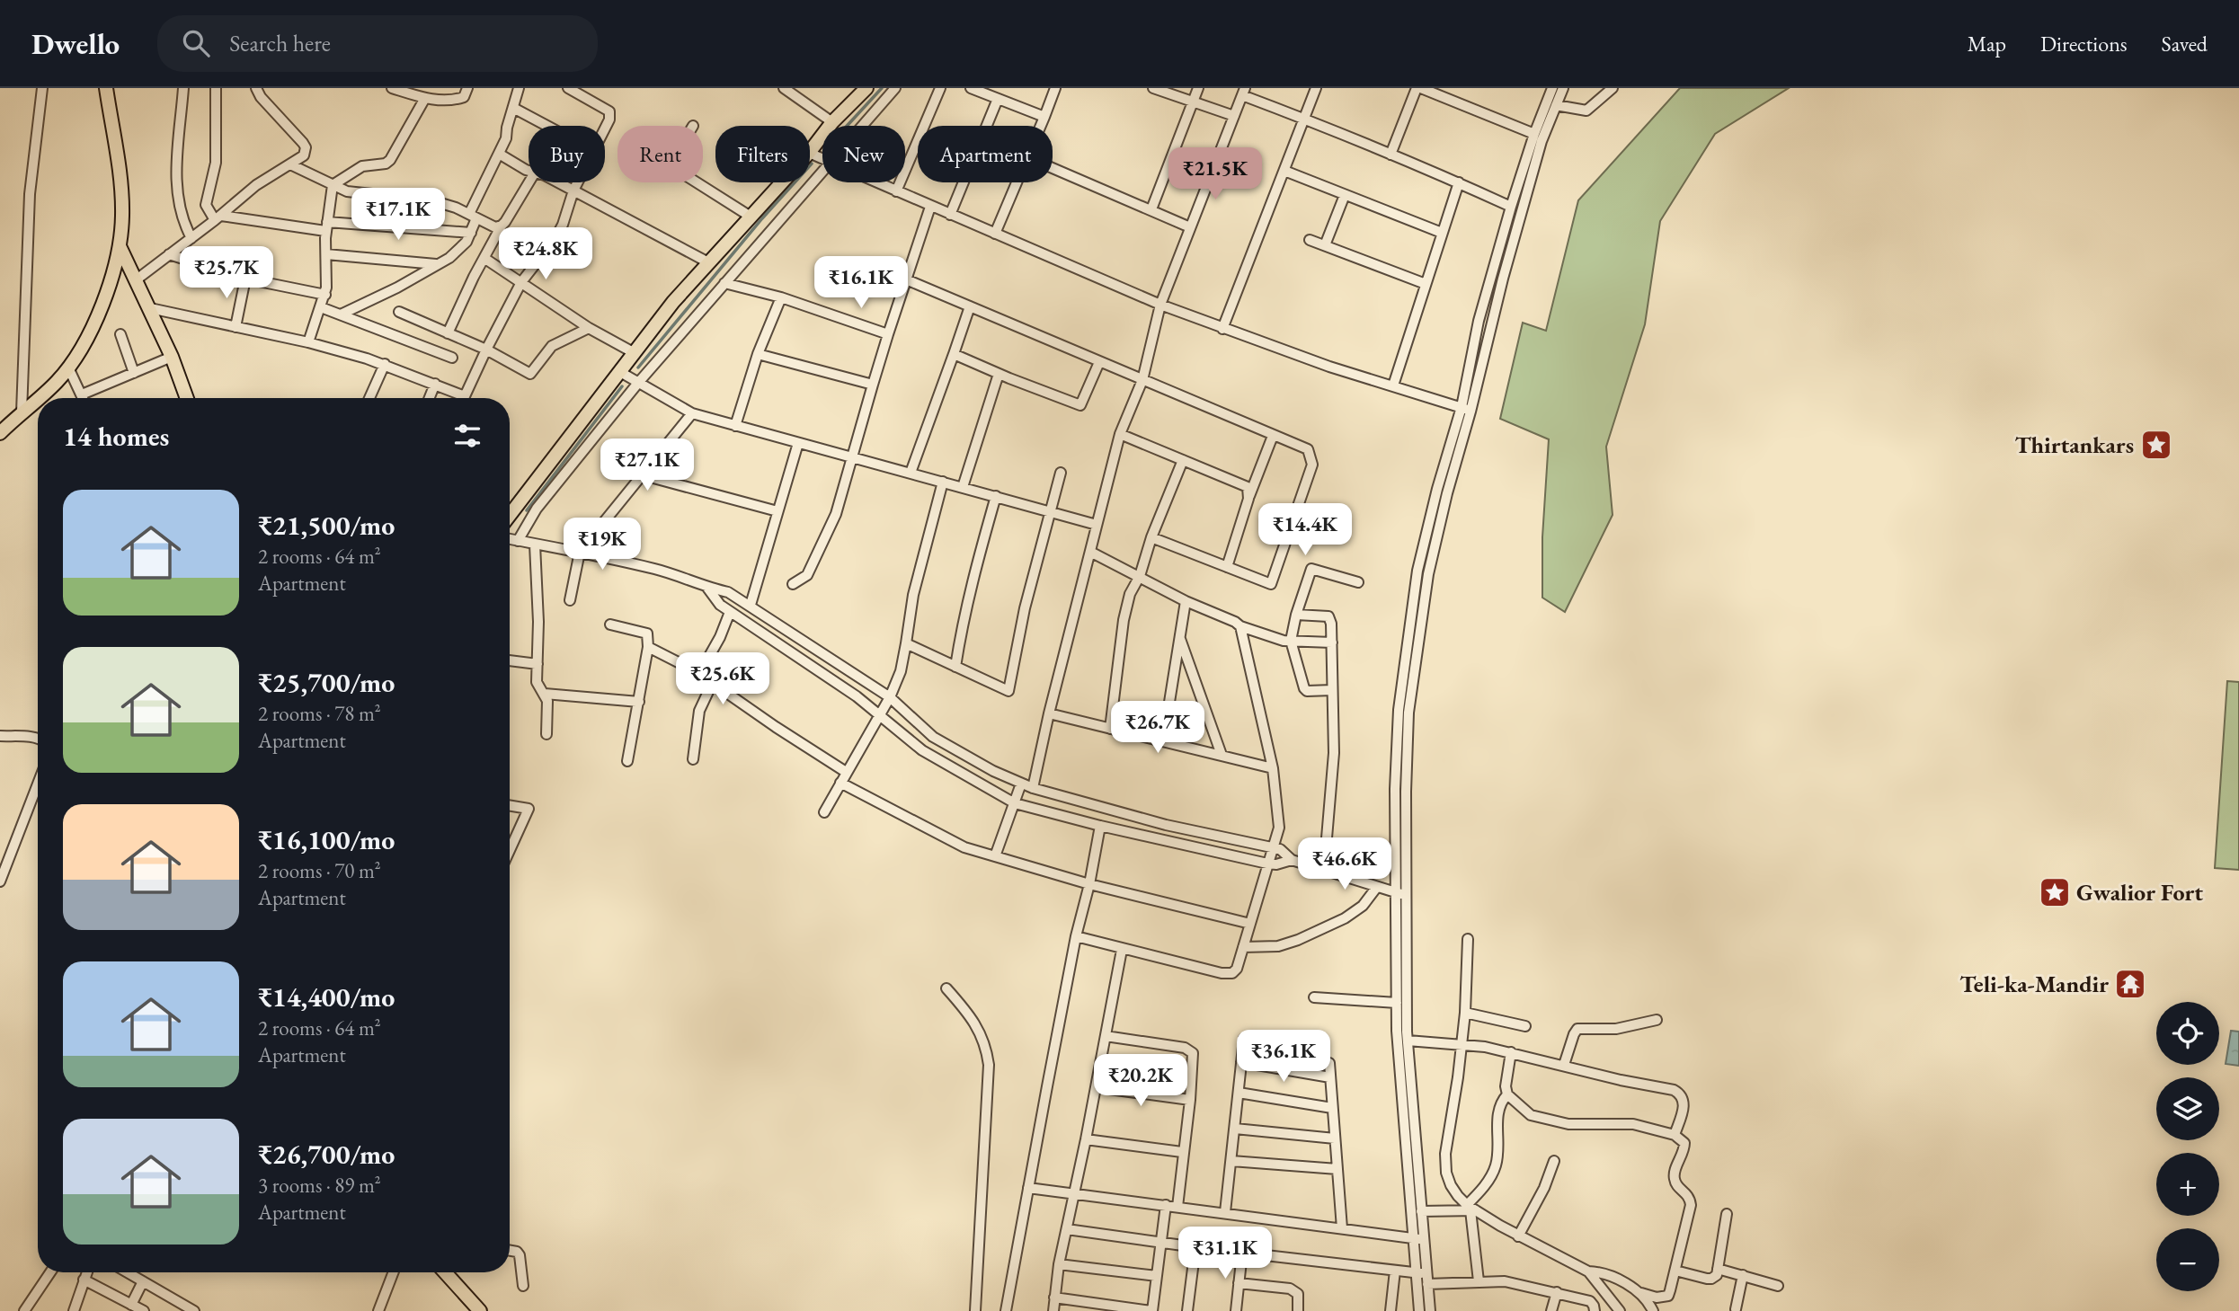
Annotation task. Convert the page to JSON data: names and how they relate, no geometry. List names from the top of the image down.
{
  "places": {
    "place": ["Thirtankars", "Gwalior Fort"],
    "temple": ["Teli-ka-Mandir"]
  },
  "page": {
    "header": "Dwello",
    "search": "Search here",
    "nav": ["Map", "Directions", "Saved"],
    "chip": [
      "Buy",
      "Rent",
      "Filters",
      "New",
      "Apartment"
    ],
    "price": [
      "₹21.5K",
      "₹17.1K",
      "₹24.8K",
      "₹25.7K",
      "₹16.1K",
      "₹27.1K",
      "₹14.4K",
      "₹19K",
      "₹25.6K",
      "₹26.7K",
      "₹46.6K",
      "₹36.1K",
      "₹20.2K",
      "₹31.1K"
    ],
    "heading": "14 homes",
    "list": [
      {
        "name": "₹21,500/mo",
        "note": "2 rooms · 64 m² · Apartment"
      },
      {
        "name": "₹25,700/mo",
        "note": "2 rooms · 78 m² · Apartment"
      },
      {
        "name": "₹16,100/mo",
        "note": "2 rooms · 70 m² · Apartment"
      },
      {
        "name": "₹14,400/mo",
        "note": "2 rooms · 64 m² · Apartment"
      },
      {
        "name": "₹26,700/mo",
        "note": "3 rooms · 89 m² · Apartment"
      }
    ],
    "map_buttons": ["+", "−"]
  }
}
